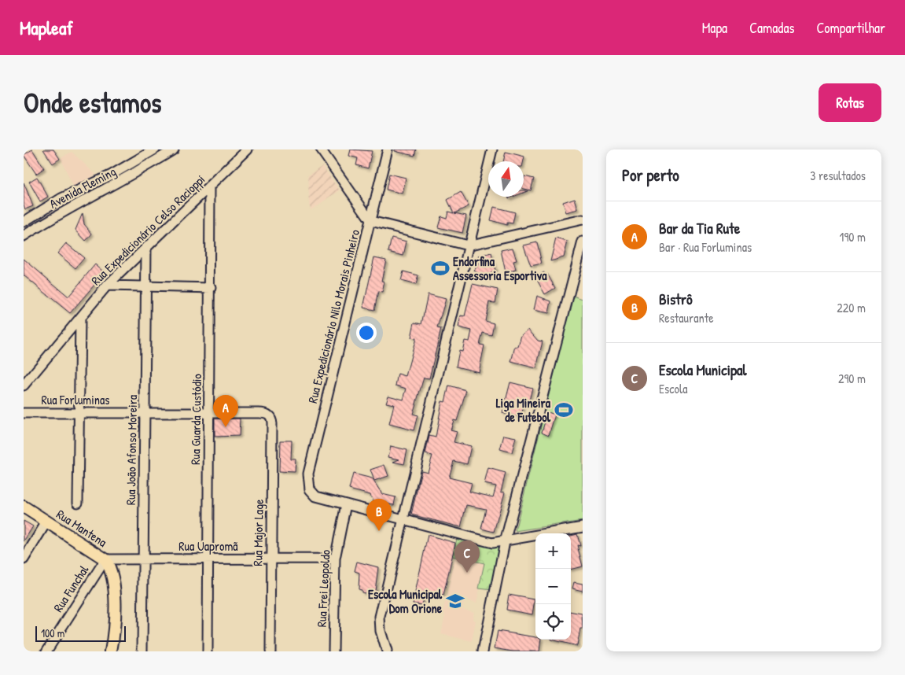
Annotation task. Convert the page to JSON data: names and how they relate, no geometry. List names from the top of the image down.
{
  "streets": {
    "main road": ["Rua Mantena"],
    "street": [
      "Avenida Fleming",
      "Rua Expedicionário Celso Racioppi",
      "Rua Expedicionário Nilo Morais Pinheiro",
      "Rua Forluminas",
      "Rua Guarda Custódio",
      "Rua João Afonso Moreira",
      "Rua Major Lage",
      "Rua Uapromã",
      "Rua Funchal",
      "Rua Frei Leopoldo"
    ]
  },
  "crossings": [
    ["Rua Expedicionário Celso Racioppi", "Rua Guarda Custódio"],
    ["Rua Expedicionário Celso Racioppi", "Rua João Afonso Moreira"],
    ["Rua Expedicionário Nilo Morais Pinheiro", "Rua Frei Leopoldo"],
    ["Rua Forluminas", "Rua Guarda Custódio"],
    ["Rua Forluminas", "Rua João Afonso Moreira"],
    ["Rua Forluminas", "Rua Major Lage"],
    ["Rua Guarda Custódio", "Rua Uapromã"],
    ["Rua João Afonso Moreira", "Rua Uapromã"],
    ["Rua Mantena", "Rua Uapromã"],
    ["Rua Mantena", "Rua Funchal"],
    ["Rua Major Lage", "Rua Uapromã"],
    ["Rua Uapromã", "Rua Funchal"],
    ["Rua Uapromã", "Rua Frei Leopoldo"]
  ],
  "places": {
    "sports": ["Endorfina Assessoria Esportiva", "Liga Mineira de Futebol"],
    "school or university": ["Escola Municipal Dom Orione"]
  },
  "scale_bar": "100 m",
  "north": "top",
  "page": {
    "header": "Mapleaf",
    "nav": ["Mapa", "Camadas", "Compartilhar"],
    "buttons": "Rotas",
    "title": "Onde estamos",
    "heading": ["Por perto", "3 resultados"],
    "list": [
      {
        "mark": "A",
        "name": "Bar da Tia Rute",
        "note": "Bar · Rua Forluminas",
        "value": "190 m"
      },
      {
        "mark": "B",
        "name": "Bistrô",
        "note": "Restaurante",
        "value": "220 m"
      },
      {
        "mark": "C",
        "name": "Escola Municipal",
        "note": "Escola",
        "value": "290 m"
      }
    ],
    "pins": ["A", "B", "C"],
    "map_buttons": ["+", "−"],
    "scale": "100 m"
  }
}
